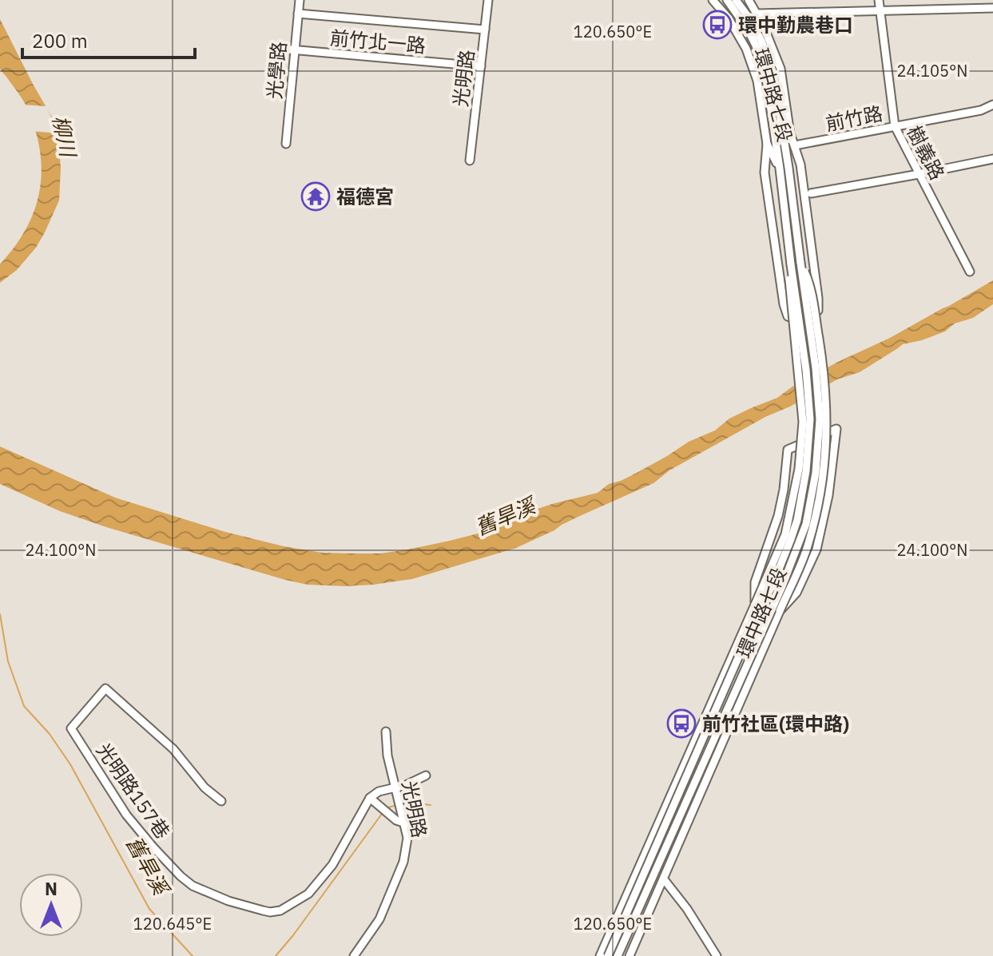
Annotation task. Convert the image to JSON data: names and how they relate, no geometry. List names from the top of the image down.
{
  "streets": {
    "street": [
      "前竹北一路",
      "光學路",
      "光明路",
      "環中路七段",
      "前竹路",
      "樹義路",
      "光明路157巷"
    ]
  },
  "crossings": [
    ["前竹北一路", "光學路"],
    ["前竹北一路", "光明路"],
    ["前竹路", "樹義路"]
  ],
  "water": ["柳川", "舊旱溪"],
  "places": {
    "bus stop": ["環中勤農巷口", "前竹社區(環中路)"],
    "temple": ["福德宮"]
  },
  "scale_bar": "200 m",
  "north": "top",
  "coordinates": [
    "120.650°E",
    "24.105°N",
    "24.100°N",
    "120.645°E"
  ]
}
